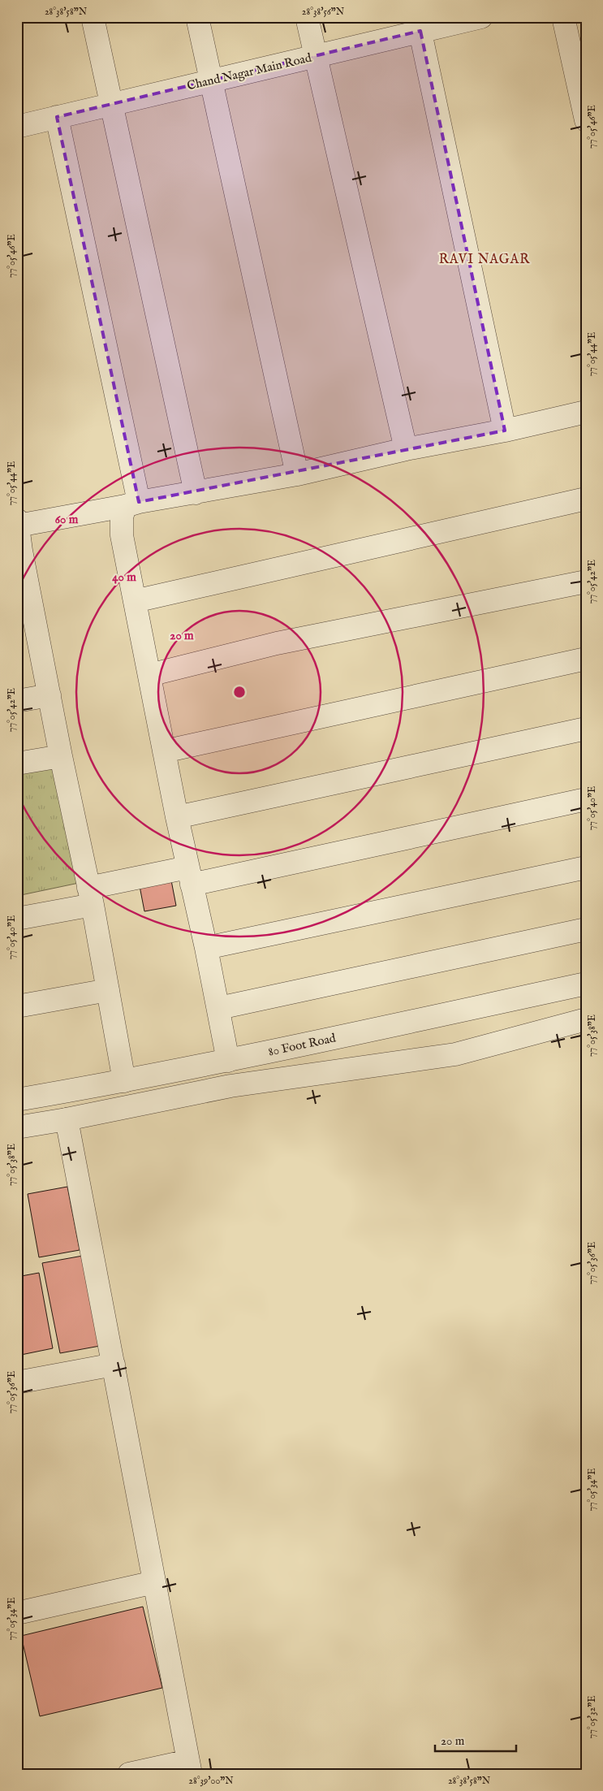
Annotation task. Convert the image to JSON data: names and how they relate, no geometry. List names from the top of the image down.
{
  "streets": {
    "street": ["Chand Nagar Main Road", "80 Foot Road"]
  },
  "districts": ["RAVI NAGAR"],
  "scale_bar": "20 m",
  "coordinates": [
    "28°38'58\"N",
    "28°38'56\"N",
    "77°05'46\"E",
    "77°05'44\"E",
    "77°05'42\"E",
    "77°05'40\"E",
    "77°05'38\"E",
    "77°05'36\"E",
    "77°05'34\"E",
    "77°05'32\"E",
    "28°39'00\"N"
  ],
  "rings": ["60 m", "40 m", "20 m"]
}
